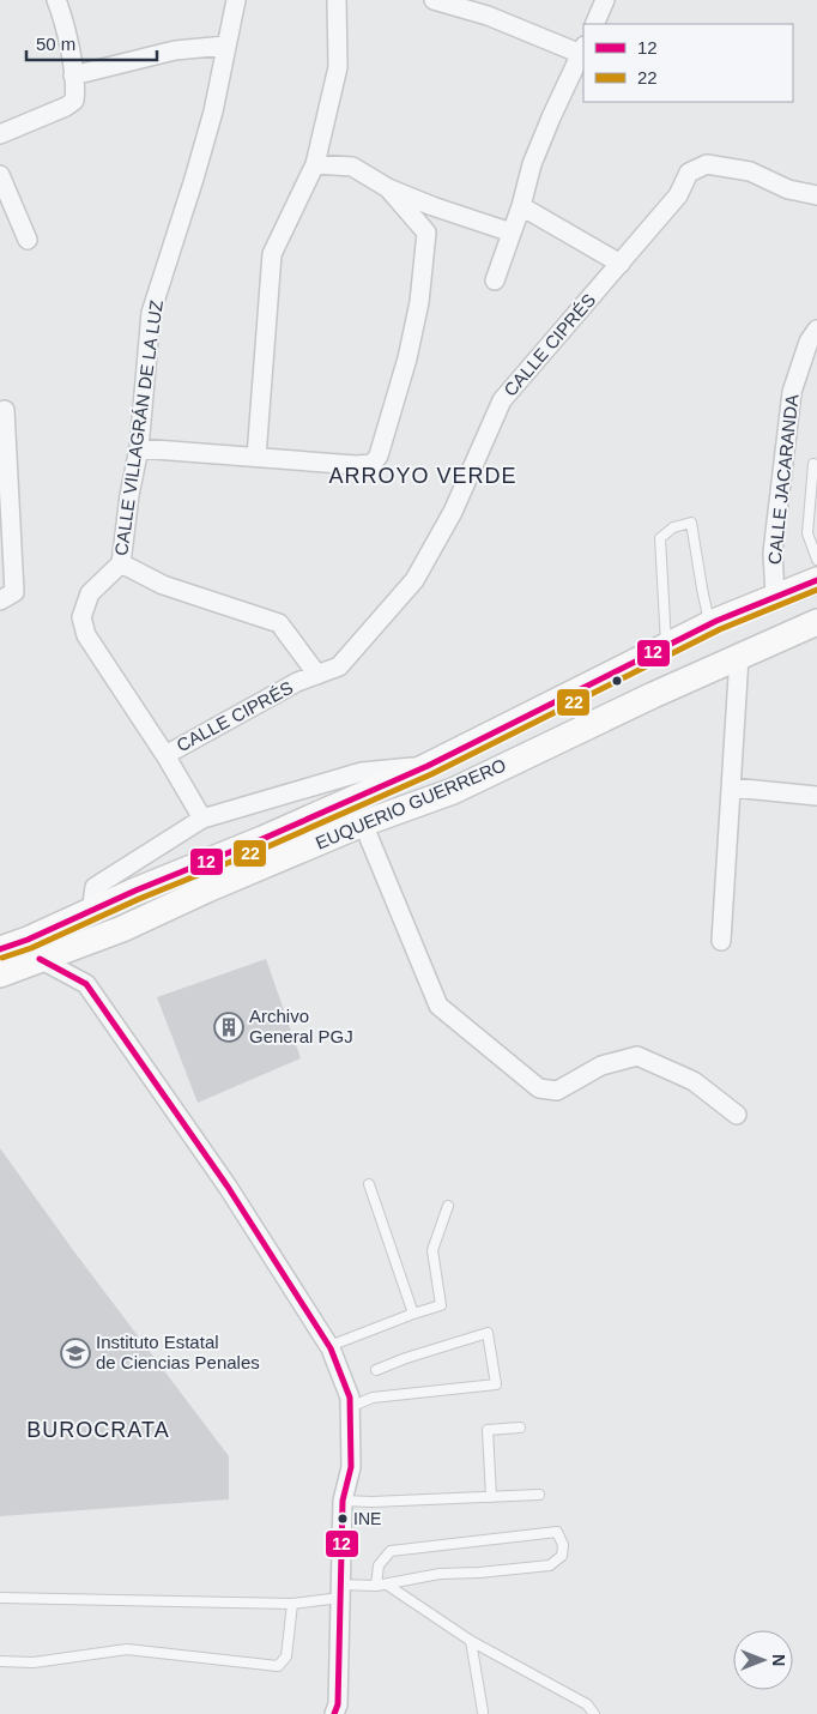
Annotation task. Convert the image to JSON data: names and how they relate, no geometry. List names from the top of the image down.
{
  "streets": {
    "main road": ["EUQUERIO GUERRERO"],
    "street": ["CALLE CIPRÉS", "CALLE VILLAGRÁN DE LA LUZ", "CALLE JACARANDA"]
  },
  "crossings": [
    ["CALLE CIPRÉS", "CALLE VILLAGRÁN DE LA LUZ"],
    ["CALLE JACARANDA", "EUQUERIO GUERRERO"]
  ],
  "districts": ["ARROYO VERDE", "BUROCRATA"],
  "places": {
    "building": ["Archivo General PGJ"],
    "school or university": ["Instituto Estatal de Ciencias Penales"],
    "other": ["INE"]
  },
  "lines": ["transit line 12", "transit line 22"],
  "legend": ["12", "22"],
  "scale_bar": "50 m",
  "north": "right"
}
